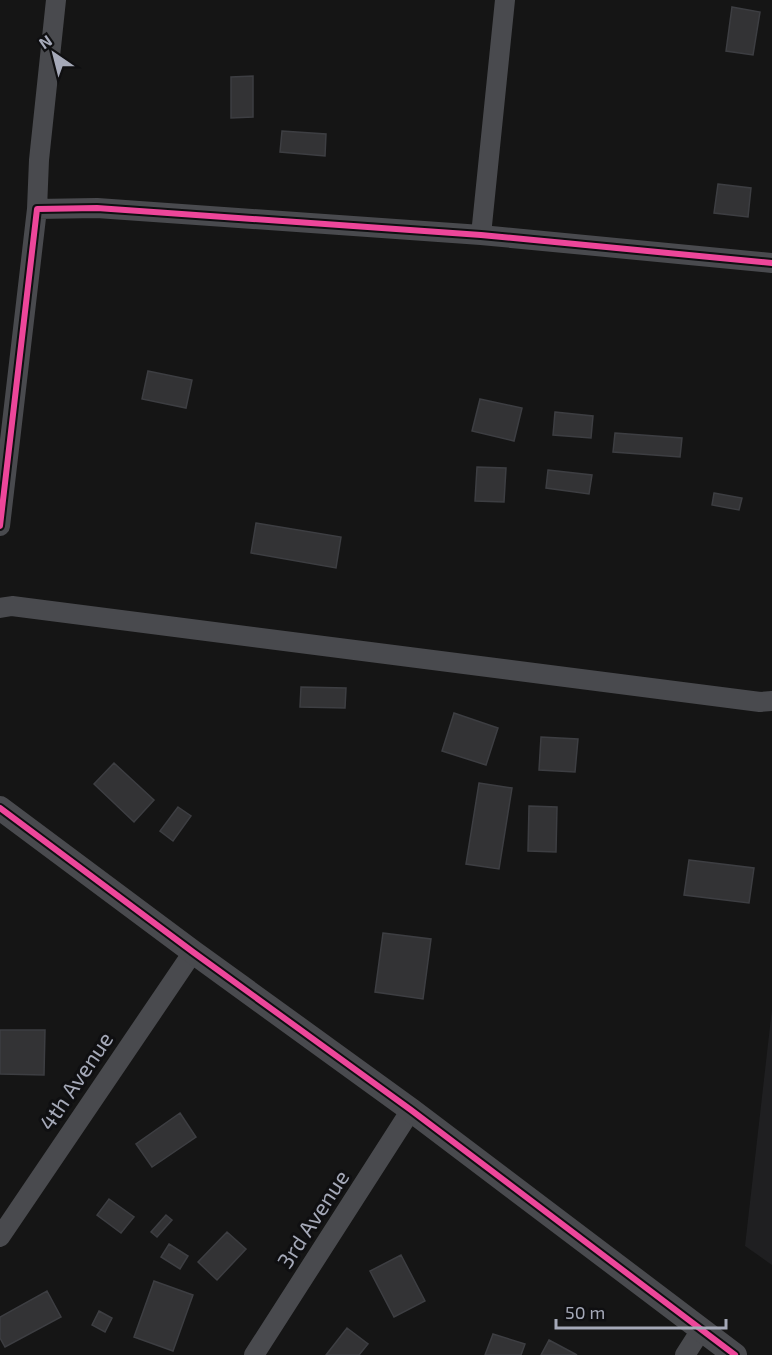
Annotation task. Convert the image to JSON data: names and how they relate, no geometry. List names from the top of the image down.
{
  "streets": {
    "street": ["4th Avenue", "3rd Avenue"]
  },
  "scale_bar": "50 m",
  "north": "top left"
}
